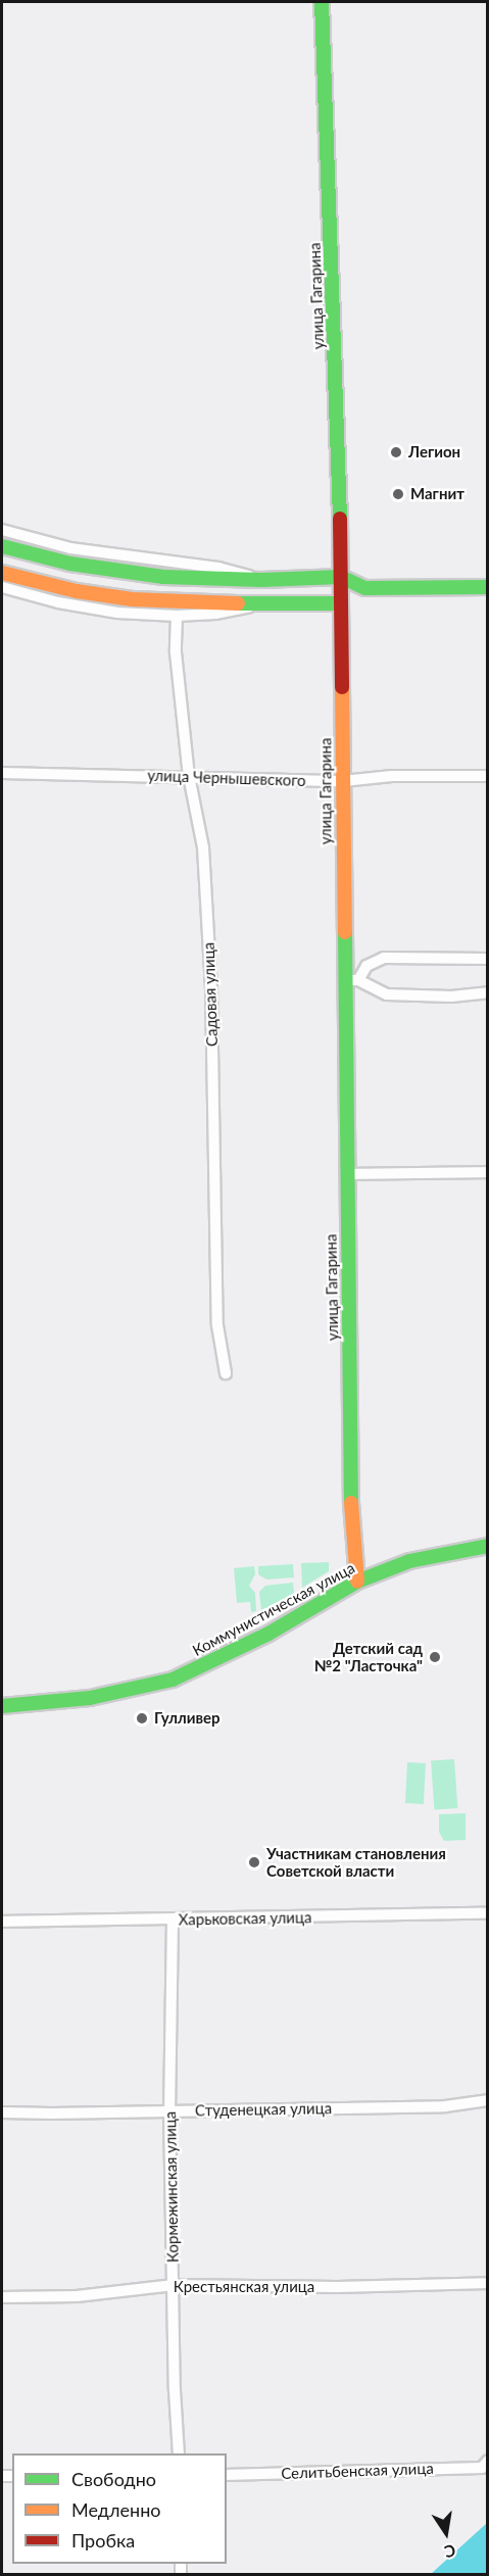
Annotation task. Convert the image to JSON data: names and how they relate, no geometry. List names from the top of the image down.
{
  "streets": {
    "main road": ["улица Гагарина", "Коммунистическая улица"],
    "street": [
      "улица Чернышевского",
      "Садовая улица",
      "Харьковская улица",
      "Студенецкая улица",
      "Кормежинская улица",
      "Крестьянская улица",
      "Селитьбенская улица"
    ]
  },
  "crossings": [
    ["улица Гагарина", "улица Чернышевского"],
    ["улица Гагарина", "Коммунистическая улица"],
    ["улица Чернышевского", "Садовая улица"],
    ["Харьковская улица", "Кормежинская улица"],
    ["Студенецкая улица", "Кормежинская улица"],
    ["Кормежинская улица", "Крестьянская улица"]
  ],
  "places": [
    "Легион",
    "Магнит",
    "Детский сад №2 \"Ласточка\"",
    "Гулливер",
    "Участникам становления Советской власти"
  ],
  "legend": ["Свободно", "Медленно", "Пробка"],
  "north": "bottom"
}
